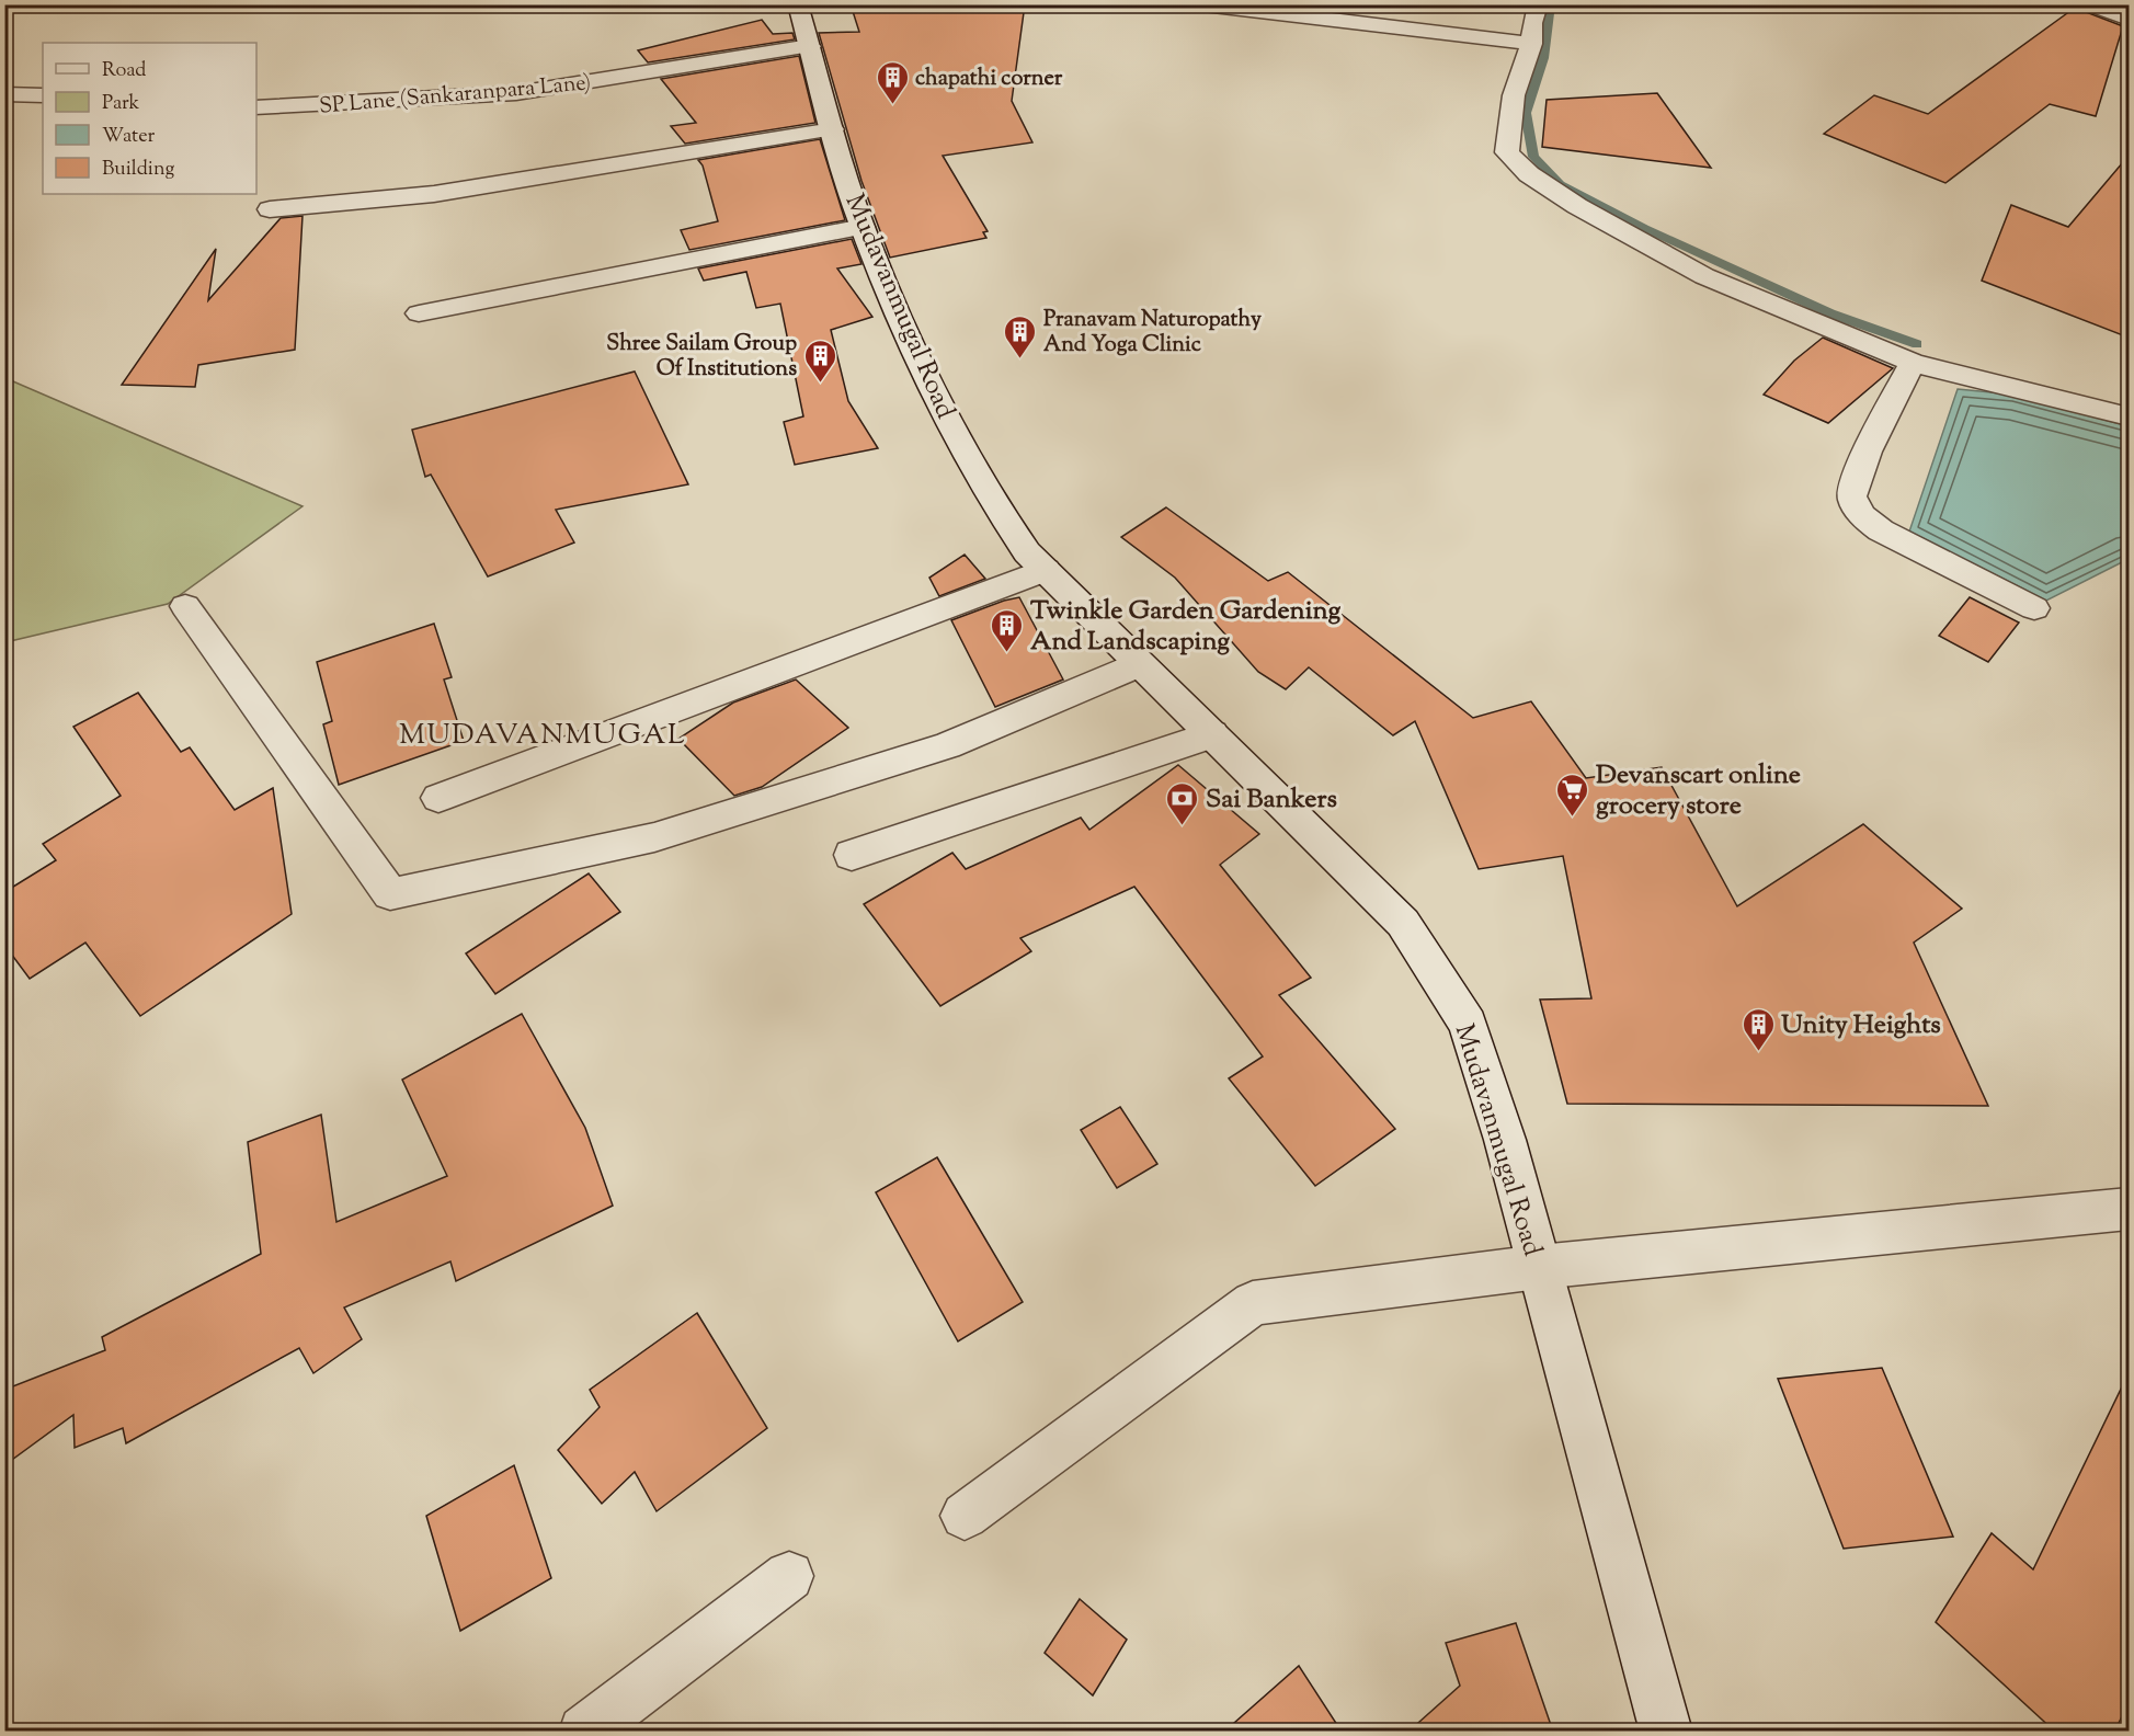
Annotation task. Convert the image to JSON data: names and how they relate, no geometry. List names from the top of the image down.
{
  "streets": {
    "street": ["SP Lane (Sankaranpara Lane)", "Mudavanmugal Road"]
  },
  "crossings": [
    ["SP Lane (Sankaranpara Lane)", "Mudavanmugal Road"]
  ],
  "districts": ["MUDAVANMUGAL"],
  "places": {
    "building": [
      "chapathi corner",
      "Pranavam Naturopathy And Yoga Clinic",
      "Shree Sailam Group Of Institutions",
      "Twinkle Garden Gardening And Landscaping",
      "Unity Heights"
    ],
    "supermarket": ["Devanscart online grocery store"],
    "bank": ["Sai Bankers"]
  },
  "legend": [
    "Road",
    "Park",
    "Water",
    "Building"
  ]
}
